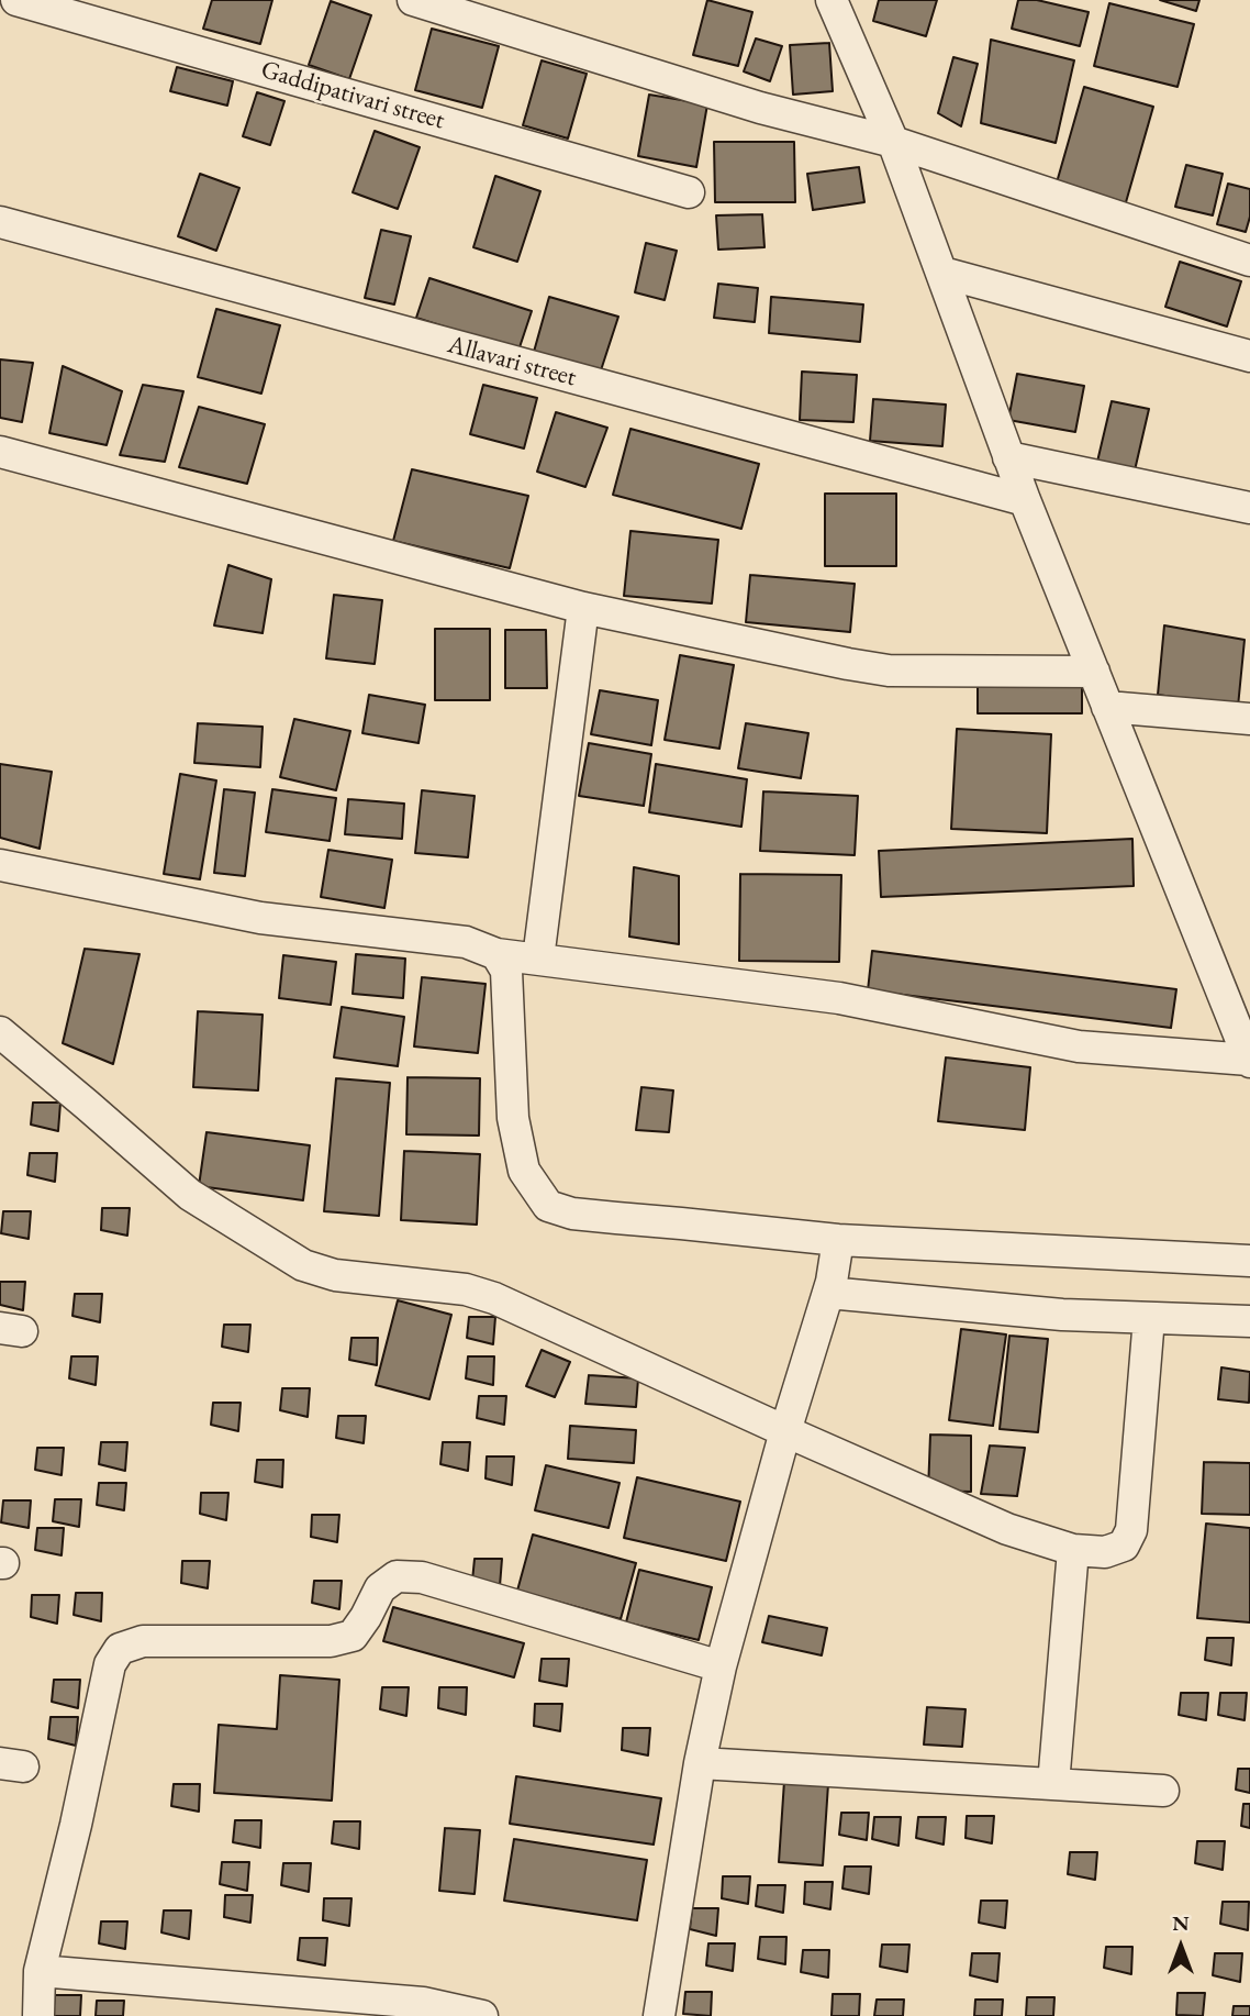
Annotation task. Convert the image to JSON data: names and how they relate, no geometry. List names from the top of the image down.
{
  "streets": {
    "street": ["Gaddipativari street", "Allavari street"]
  },
  "north": "top"
}
